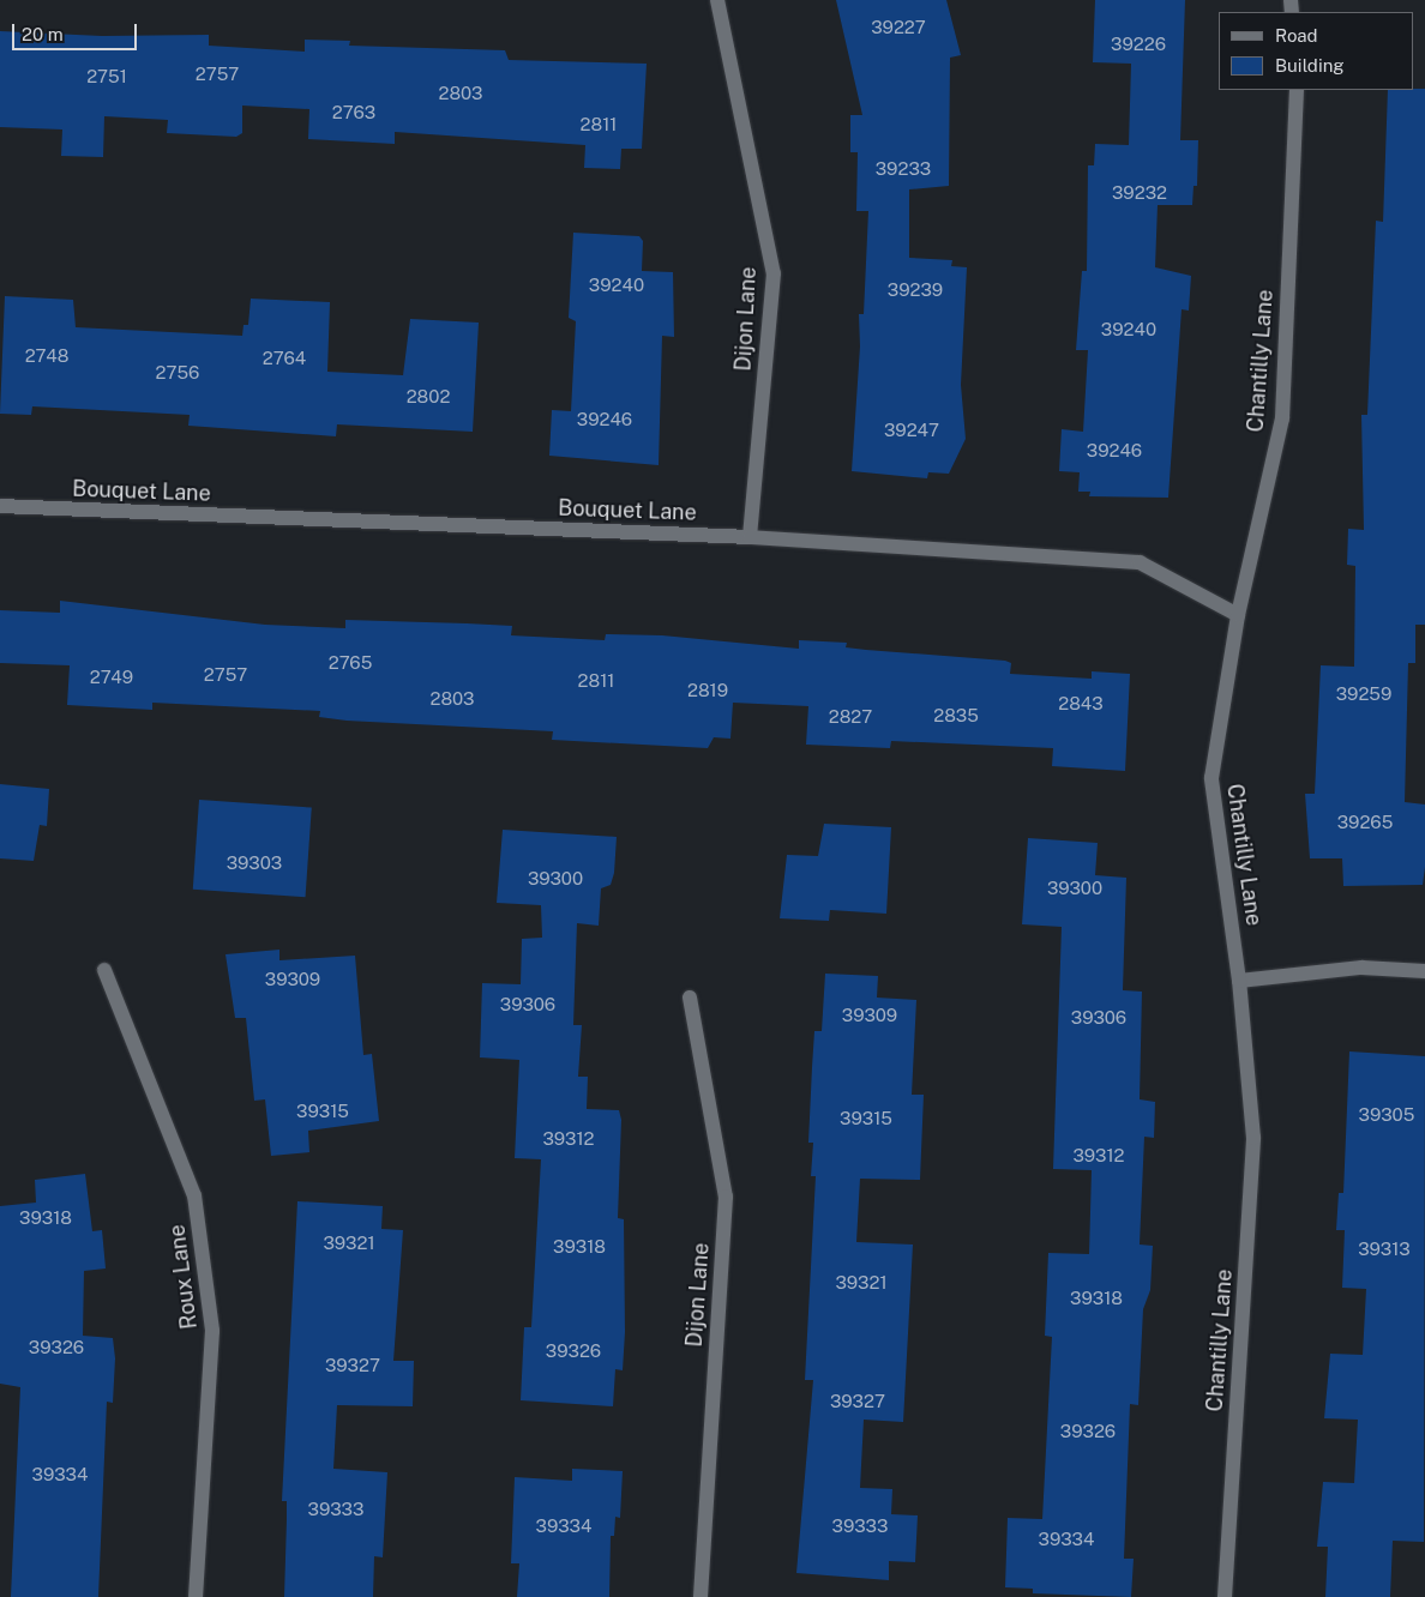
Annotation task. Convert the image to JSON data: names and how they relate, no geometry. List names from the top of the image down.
{
  "streets": {
    "street": [
      "Dijon Lane",
      "Chantilly Lane",
      "Bouquet Lane",
      "Roux Lane"
    ]
  },
  "crossings": [
    ["Dijon Lane", "Bouquet Lane"],
    ["Chantilly Lane", "Bouquet Lane"]
  ],
  "house_numbers": [
    "39227",
    "39226",
    "2757",
    "2751",
    "2803",
    "2763",
    "2811",
    "39233",
    "39232",
    "39240",
    "39239",
    "39240",
    "2748",
    "2764",
    "2756",
    "2802",
    "39246",
    "39247",
    "39246",
    "2765",
    "2757",
    "2749",
    "2811",
    "2819",
    "39259",
    "2803",
    "2843",
    "2835",
    "2827",
    "39265",
    "39303",
    "39300",
    "39300",
    "39309",
    "39306",
    "39309",
    "39306",
    "39315",
    "39305",
    "39315",
    "39312",
    "39312",
    "39318",
    "39321",
    "39318",
    "39313",
    "39321",
    "39318",
    "39326",
    "39326",
    "39327",
    "39327",
    "39326",
    "39334",
    "39333",
    "39334",
    "39333",
    "39334"
  ],
  "legend": ["Road", "Building"],
  "scale_bar": "20 m"
}
